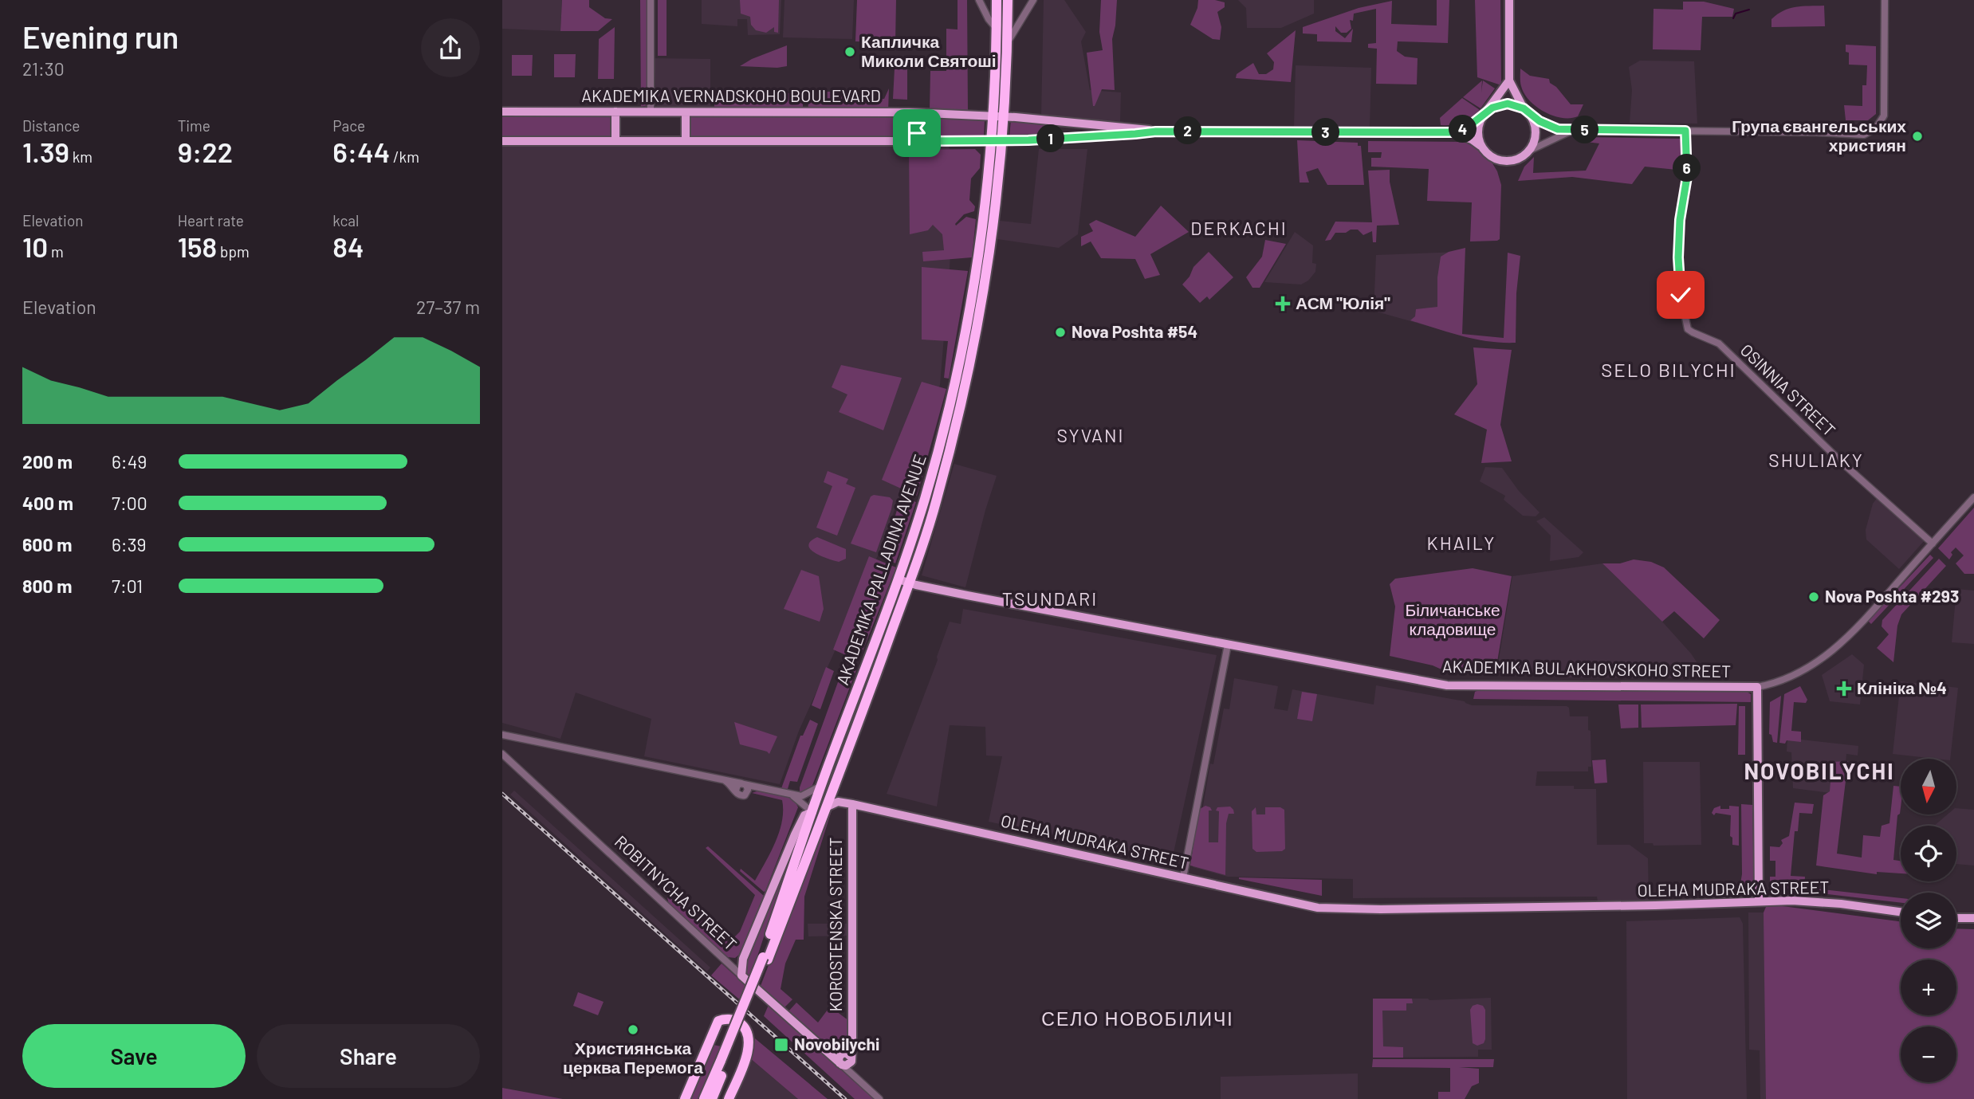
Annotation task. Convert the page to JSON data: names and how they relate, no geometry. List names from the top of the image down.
{
  "streets": {
    "highway": ["AKADEMIKA PALLADINA AVENUE"],
    "main road": [
      "AKADEMIKA VERNADSKOHO BOULEVARD",
      "AKADEMIKA BULAKHOVSKOHO STREET",
      "OLEHA MUDRAKA STREET",
      "ROBITNYCHA STREET",
      "KOROSTENSKA STREET"
    ],
    "street": ["OSINNIA STREET"]
  },
  "crossings": [
    ["AKADEMIKA VERNADSKOHO BOULEVARD", "AKADEMIKA PALLADINA AVENUE"],
    ["OSINNIA STREET", "AKADEMIKA BULAKHOVSKOHO STREET"],
    ["AKADEMIKA PALLADINA AVENUE", "AKADEMIKA BULAKHOVSKOHO STREET"],
    ["AKADEMIKA PALLADINA AVENUE", "OLEHA MUDRAKA STREET"],
    ["OLEHA MUDRAKA STREET", "KOROSTENSKA STREET"],
    ["ROBITNYCHA STREET", "KOROSTENSKA STREET"]
  ],
  "districts": [
    "DERKACHI",
    "SELO BILYCHI",
    "SYVANI",
    "SHULIAKY",
    "KHAILY",
    "TSUNDARI",
    "NOVOBILYCHI",
    "СЕЛО НОВОБІЛИЧІ"
  ],
  "parks": ["Біличанське кладовище"],
  "places": {
    "other": [
      "Капличка Миколи Святоші",
      "Група євангельських християн",
      "Nova Poshta #54",
      "Nova Poshta #293",
      "Християнська церква Перемога"
    ],
    "health": ["АСМ \"Юлія\"", "Клініка №4"],
    "transit": ["Novobilychi"]
  },
  "north": "bottom",
  "page": {
    "heading": ["Evening run", "21:30"],
    "stats": [
      ["Distance", "1.39 km"],
      ["Time", "9:22"],
      ["Pace", "6:44 /km"],
      ["Elevation", "10 m"],
      ["Heart rate", "158 bpm"],
      ["kcal", "84"]
    ],
    "pins": [
      "4",
      "5",
      "2",
      "3",
      "1",
      "6"
    ],
    "chart": ["Elevation", "27–37 m"],
    "list": [
      {
        "name": "200 m",
        "note": "6:49"
      },
      {
        "name": "400 m",
        "note": "7:00"
      },
      {
        "name": "600 m",
        "note": "6:39"
      },
      {
        "name": "800 m",
        "note": "7:01"
      }
    ],
    "map_buttons": ["+", "−"],
    "buttons": ["Save", "Share"]
  }
}
